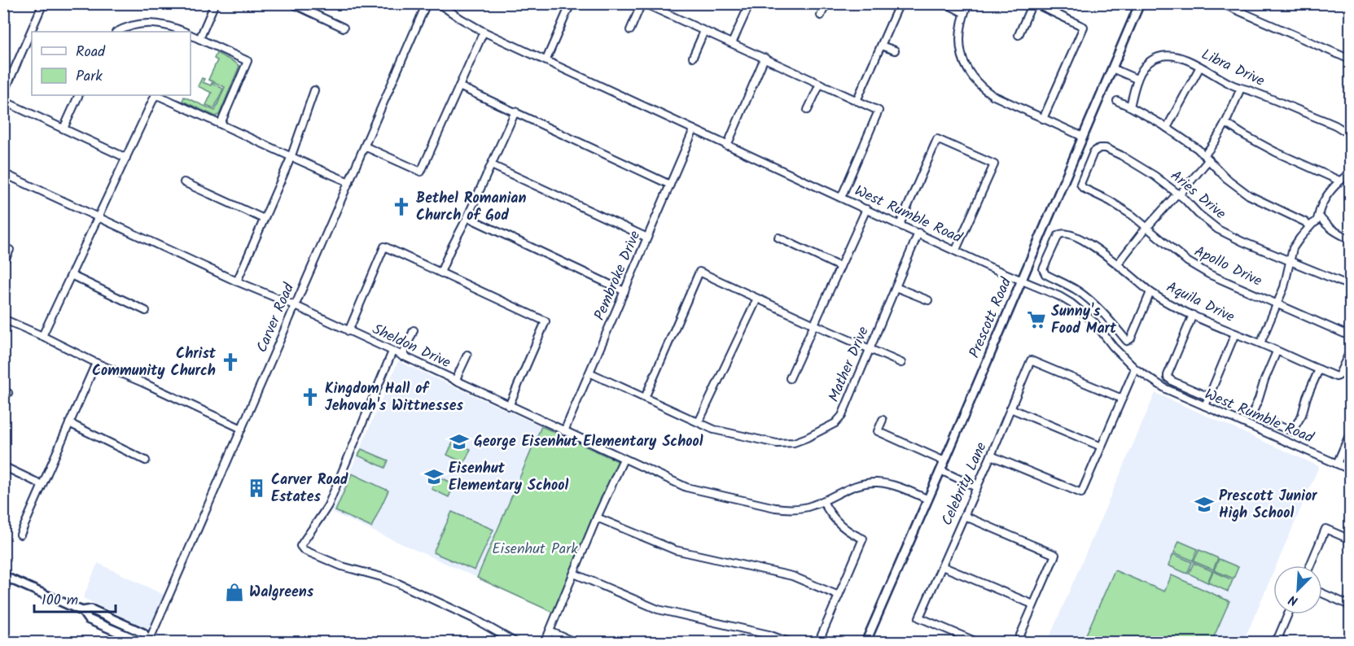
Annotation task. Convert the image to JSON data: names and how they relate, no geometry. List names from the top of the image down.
{
  "streets": {
    "main road": ["Prescott Road"],
    "street": [
      "Libra Drive",
      "Aries Drive",
      "West Rumble Road",
      "Apollo Drive",
      "Pembroke Drive",
      "Aquila Drive",
      "Carver Road",
      "Sheldon Drive",
      "Mather Drive",
      "Celebrity Lane"
    ]
  },
  "crossings": [
    ["Aries Drive", "Apollo Drive"],
    ["West Rumble Road", "Pembroke Drive"],
    ["West Rumble Road", "Prescott Road"],
    ["West Rumble Road", "Mather Drive"],
    ["Pembroke Drive", "Sheldon Drive"],
    ["Pembroke Drive", "Mather Drive"],
    ["Carver Road", "Sheldon Drive"],
    ["Prescott Road", "Sheldon Drive"]
  ],
  "parks": ["Eisenhut Park"],
  "places": {
    "church": ["Bethel Romanian Church of God", "Christ Community Church", "Kingdom Hall of Jehovah's Wittnesses"],
    "supermarket": ["Sunny's Food Mart"],
    "school or university": ["George Eisenhut Elementary School", "Eisenhut Elementary School", "Prescott Junior High School"],
    "building": ["Carver Road Estates"],
    "shop": ["Walgreens"]
  },
  "legend": ["Road", "Park"],
  "scale_bar": "100 m",
  "north": "bottom left"
}
